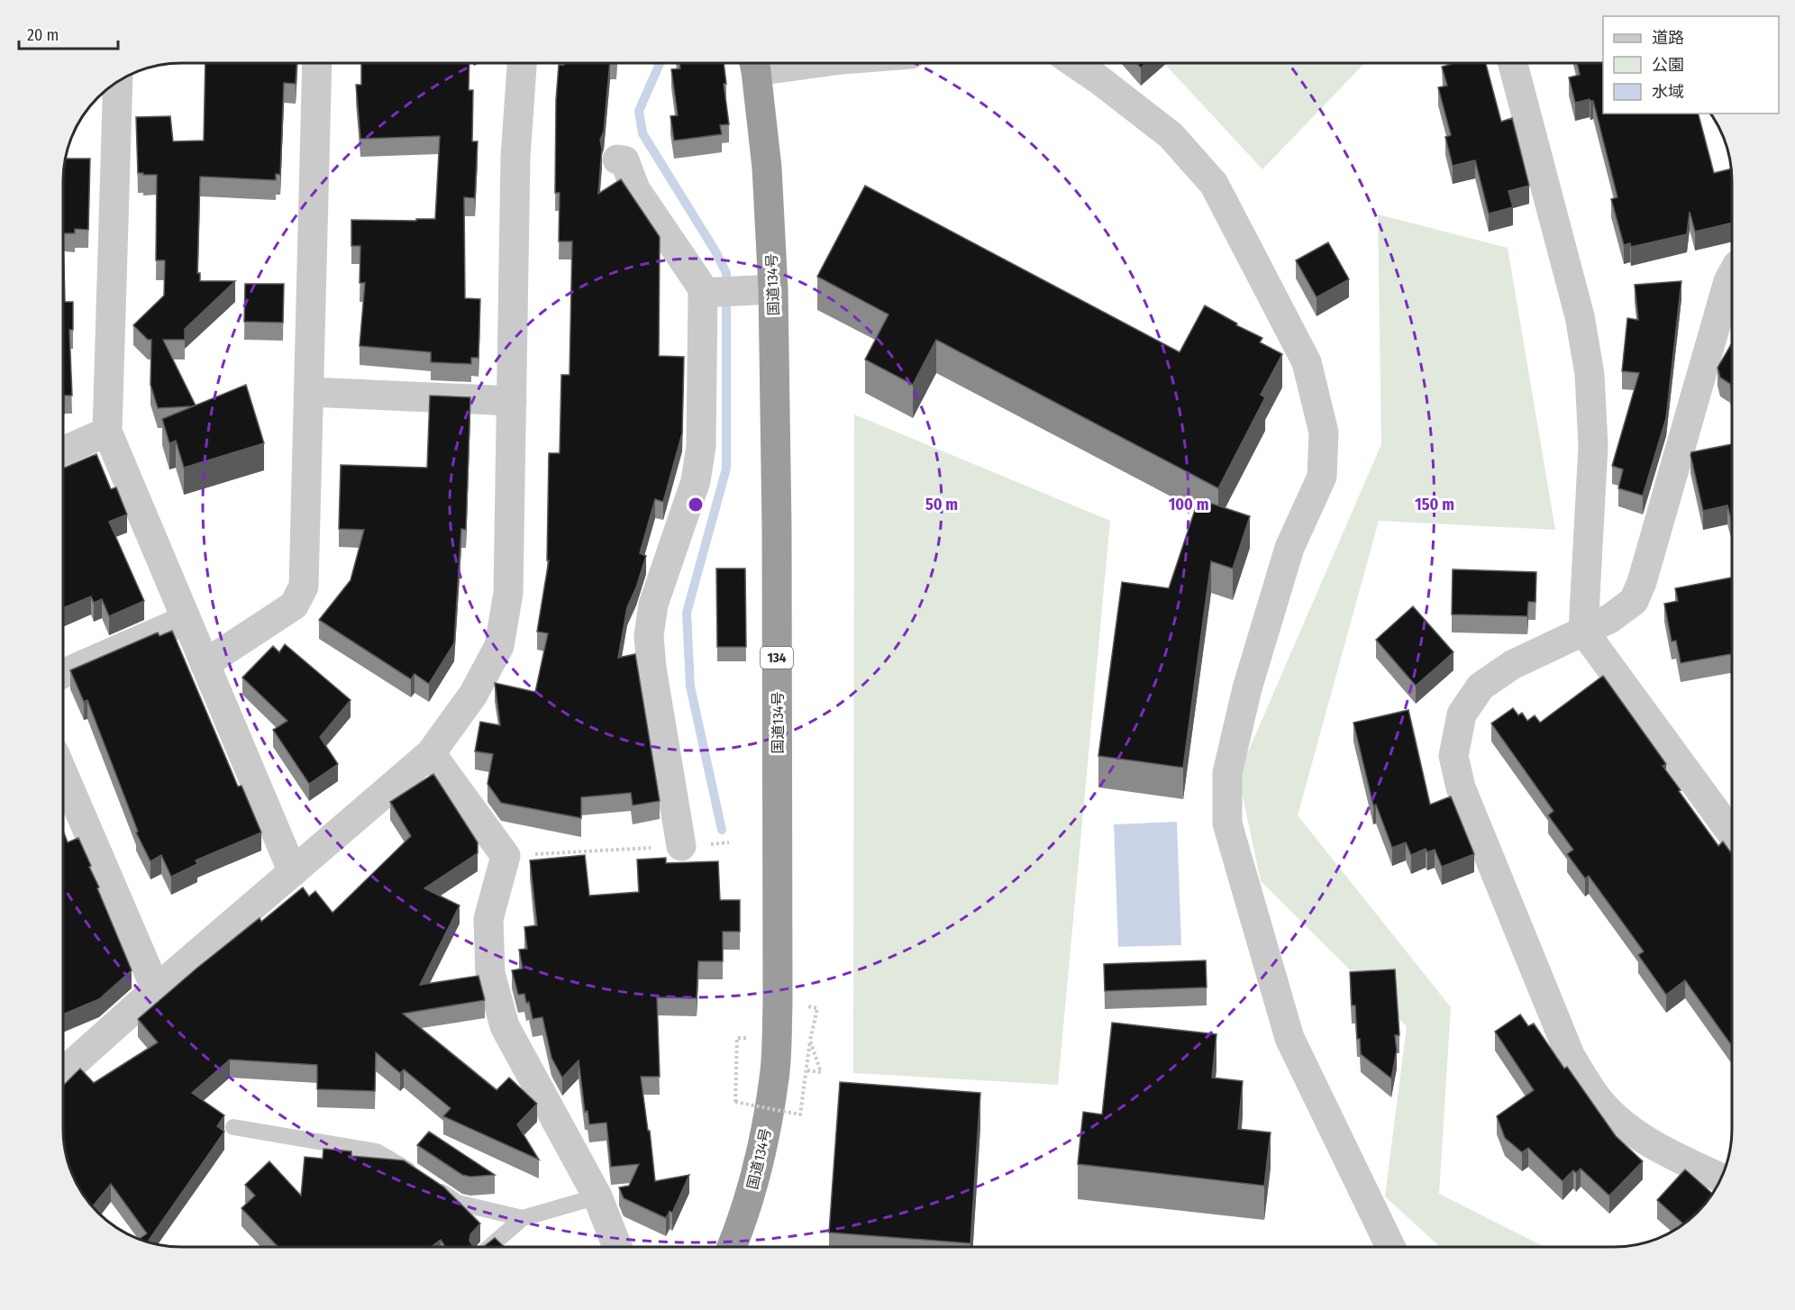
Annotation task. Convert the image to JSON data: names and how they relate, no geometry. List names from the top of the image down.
{
  "streets": {
    "highway": ["国道134号", "134"]
  },
  "legend": ["道路", "公園", "水域"],
  "scale_bar": "20 m",
  "rings": ["50 m", "100 m", "150 m"]
}
